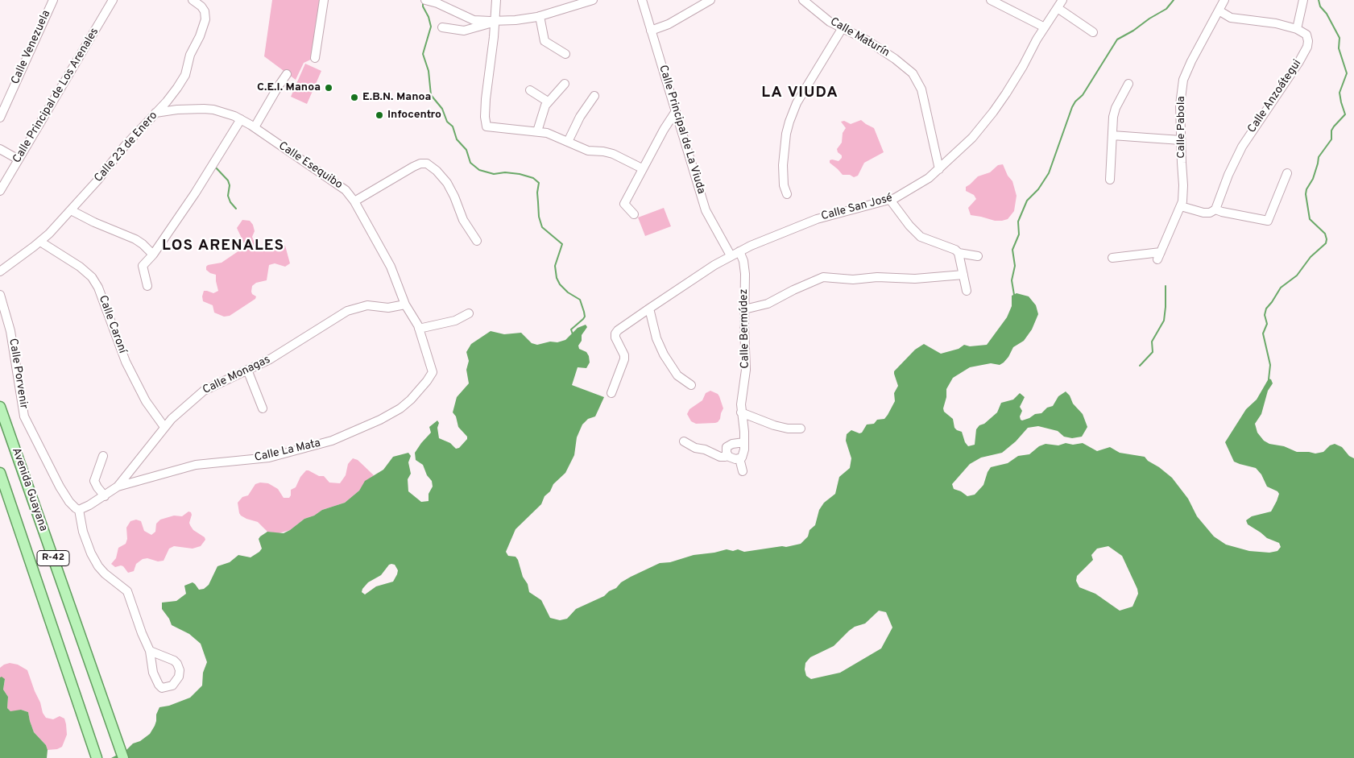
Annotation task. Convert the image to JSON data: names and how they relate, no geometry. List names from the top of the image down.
{
  "streets": {
    "main road": ["Avenida Guayana", "R-42"],
    "street": [
      "Calle Maturín",
      "Calle Venezuela",
      "Calle Principal de Los Arenales",
      "Calle Anzoátegui",
      "Calle Pabola",
      "Calle Principal de La Viuda",
      "Calle 23 de Enero",
      "Calle Esequibo",
      "Calle San José",
      "Calle Caroní",
      "Calle Bermúdez",
      "Calle Porvenir",
      "Calle Monagas",
      "Calle La Mata"
    ]
  },
  "crossings": [
    ["Calle Maturín", "Calle San José"],
    ["Calle Principal de La Viuda", "Calle San José"],
    ["Calle 23 de Enero", "Calle Esequibo"],
    ["Calle 23 de Enero", "Calle Caroní"],
    ["Calle Esequibo", "Calle Monagas"],
    ["Calle Esequibo", "Calle La Mata"],
    ["Calle San José", "Calle Bermúdez"],
    ["Calle Caroní", "Calle Monagas"],
    ["Calle Porvenir", "Calle Monagas"],
    ["Calle Monagas", "Calle La Mata"]
  ],
  "districts": ["LA VIUDA", "LOS ARENALES"],
  "places": ["C.E.I. Manoa", "E.B.N. Manoa", "Infocentro"]
}
